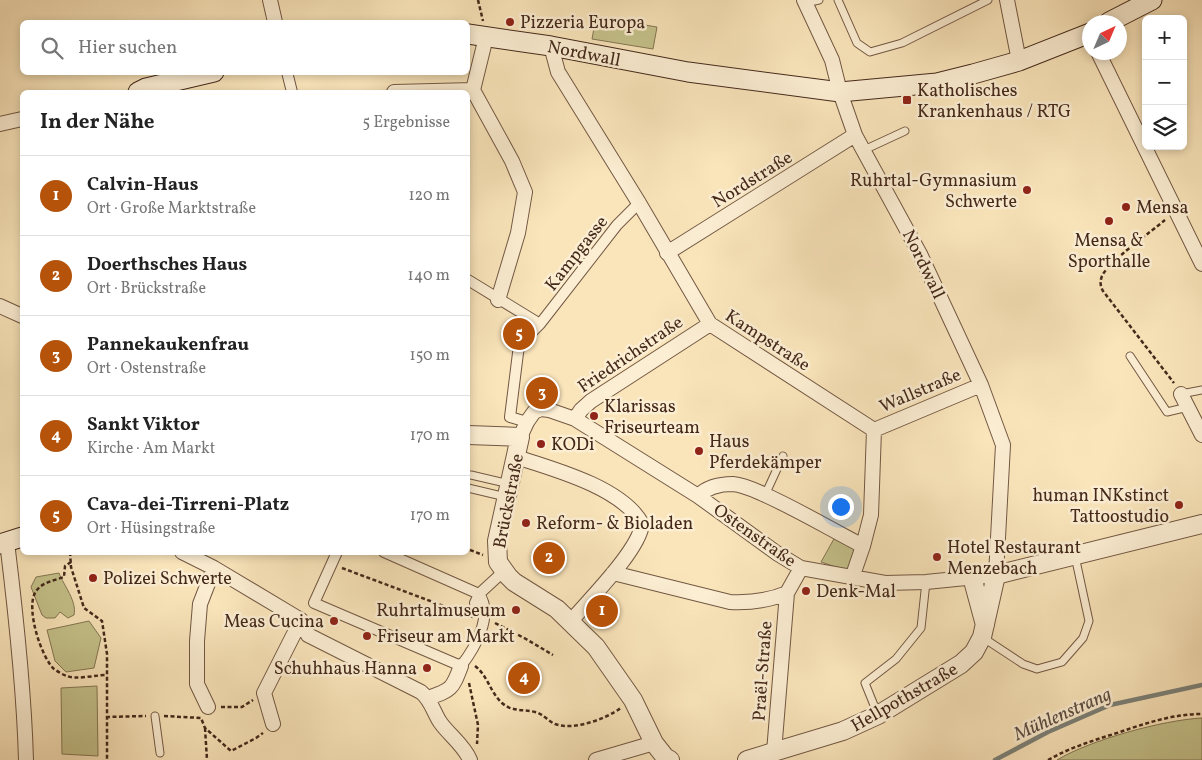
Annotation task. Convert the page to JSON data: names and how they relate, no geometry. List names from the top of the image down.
{
  "streets": {
    "main road": ["Nordwall"],
    "street": [
      "Nordstraße",
      "Kampgasse",
      "Kampstraße",
      "Friedrichstraße",
      "Wallstraße",
      "Brückstraße",
      "Ostenstraße",
      "Praël-Straße",
      "Hellpothstraße"
    ]
  },
  "crossings": [
    ["Nordwall", "Nordstraße"],
    ["Nordwall", "Kampstraße"],
    ["Nordwall", "Wallstraße"],
    ["Nordwall", "Ostenstraße"],
    ["Nordwall", "Hellpothstraße"],
    ["Nordstraße", "Kampstraße"],
    ["Kampgasse", "Kampstraße"],
    ["Kampgasse", "Brückstraße"],
    ["Kampgasse", "Ostenstraße"],
    ["Kampstraße", "Friedrichstraße"],
    ["Kampstraße", "Wallstraße"],
    ["Friedrichstraße", "Ostenstraße"],
    ["Brückstraße", "Ostenstraße"],
    ["Ostenstraße", "Hellpothstraße"],
    ["Praël-Straße", "Hellpothstraße"]
  ],
  "water": ["Mühlenstrang"],
  "places": {
    "other": [
      "Pizzeria Europa",
      "Ruhrtal-Gymnasium Schwerte",
      "Mensa",
      "Mensa & Sporthalle",
      "Klarissas Friseurteam",
      "KODi",
      "Haus Pferdekämper",
      "human INKstinct Tattoostudio",
      "Reform- & Bioladen",
      "Hotel Restaurant Menzebach",
      "Polizei Schwerte",
      "Denk-Mal",
      "Ruhrtalmuseum",
      "Meas Cucina",
      "Friseur am Markt",
      "Schuhhaus Hanna"
    ],
    "transit": ["Katholisches Krankenhaus / RTG"]
  },
  "north": "top right",
  "page": {
    "map_buttons": ["+", "−"],
    "search": "Hier suchen",
    "heading": ["In der Nähe", "5 Ergebnisse"],
    "list": [
      {
        "mark": "1",
        "name": "Calvin-Haus",
        "note": "Ort · Große Marktstraße",
        "value": "120 m"
      },
      {
        "mark": "2",
        "name": "Doerthsches Haus",
        "note": "Ort · Brückstraße",
        "value": "140 m"
      },
      {
        "mark": "3",
        "name": "Pannekaukenfrau",
        "note": "Ort · Ostenstraße",
        "value": "150 m"
      },
      {
        "mark": "4",
        "name": "Sankt Viktor",
        "note": "Kirche · Am Markt",
        "value": "170 m"
      },
      {
        "mark": "5",
        "name": "Cava-dei-Tirreni-Platz",
        "note": "Ort · Hüsingstraße",
        "value": "170 m"
      }
    ],
    "pins": [
      "5",
      "3",
      "2",
      "1",
      "4"
    ]
  }
}
